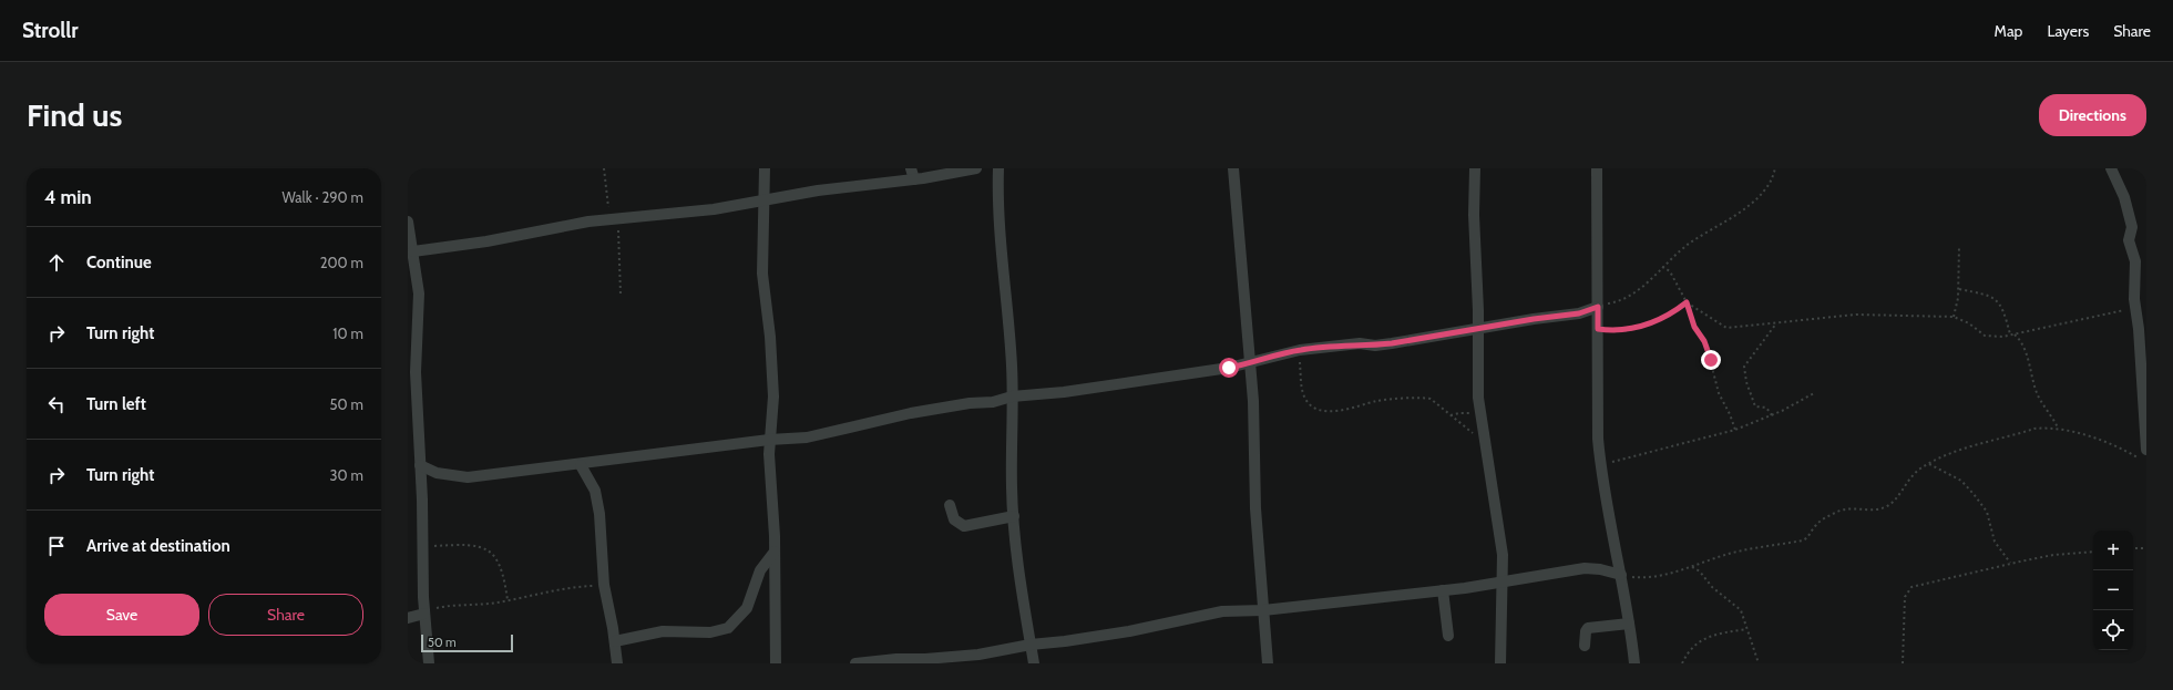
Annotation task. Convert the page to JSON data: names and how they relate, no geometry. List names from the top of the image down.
{
  "scale_bar": "50 m",
  "page": {
    "header": "Strollr",
    "nav": ["Map", "Layers", "Share"],
    "buttons": [
      "Directions",
      ["Save", "Share"]
    ],
    "title": "Find us",
    "heading": ["4 min", "Walk · 290 m"],
    "list": [
      ["Continue", "200 m"],
      ["Turn right", "10 m"],
      ["Turn left", "50 m"],
      ["Turn right", "30 m"],
      "Arrive at destination"
    ],
    "map_buttons": ["+", "−"],
    "scale": "50 m"
  }
}
